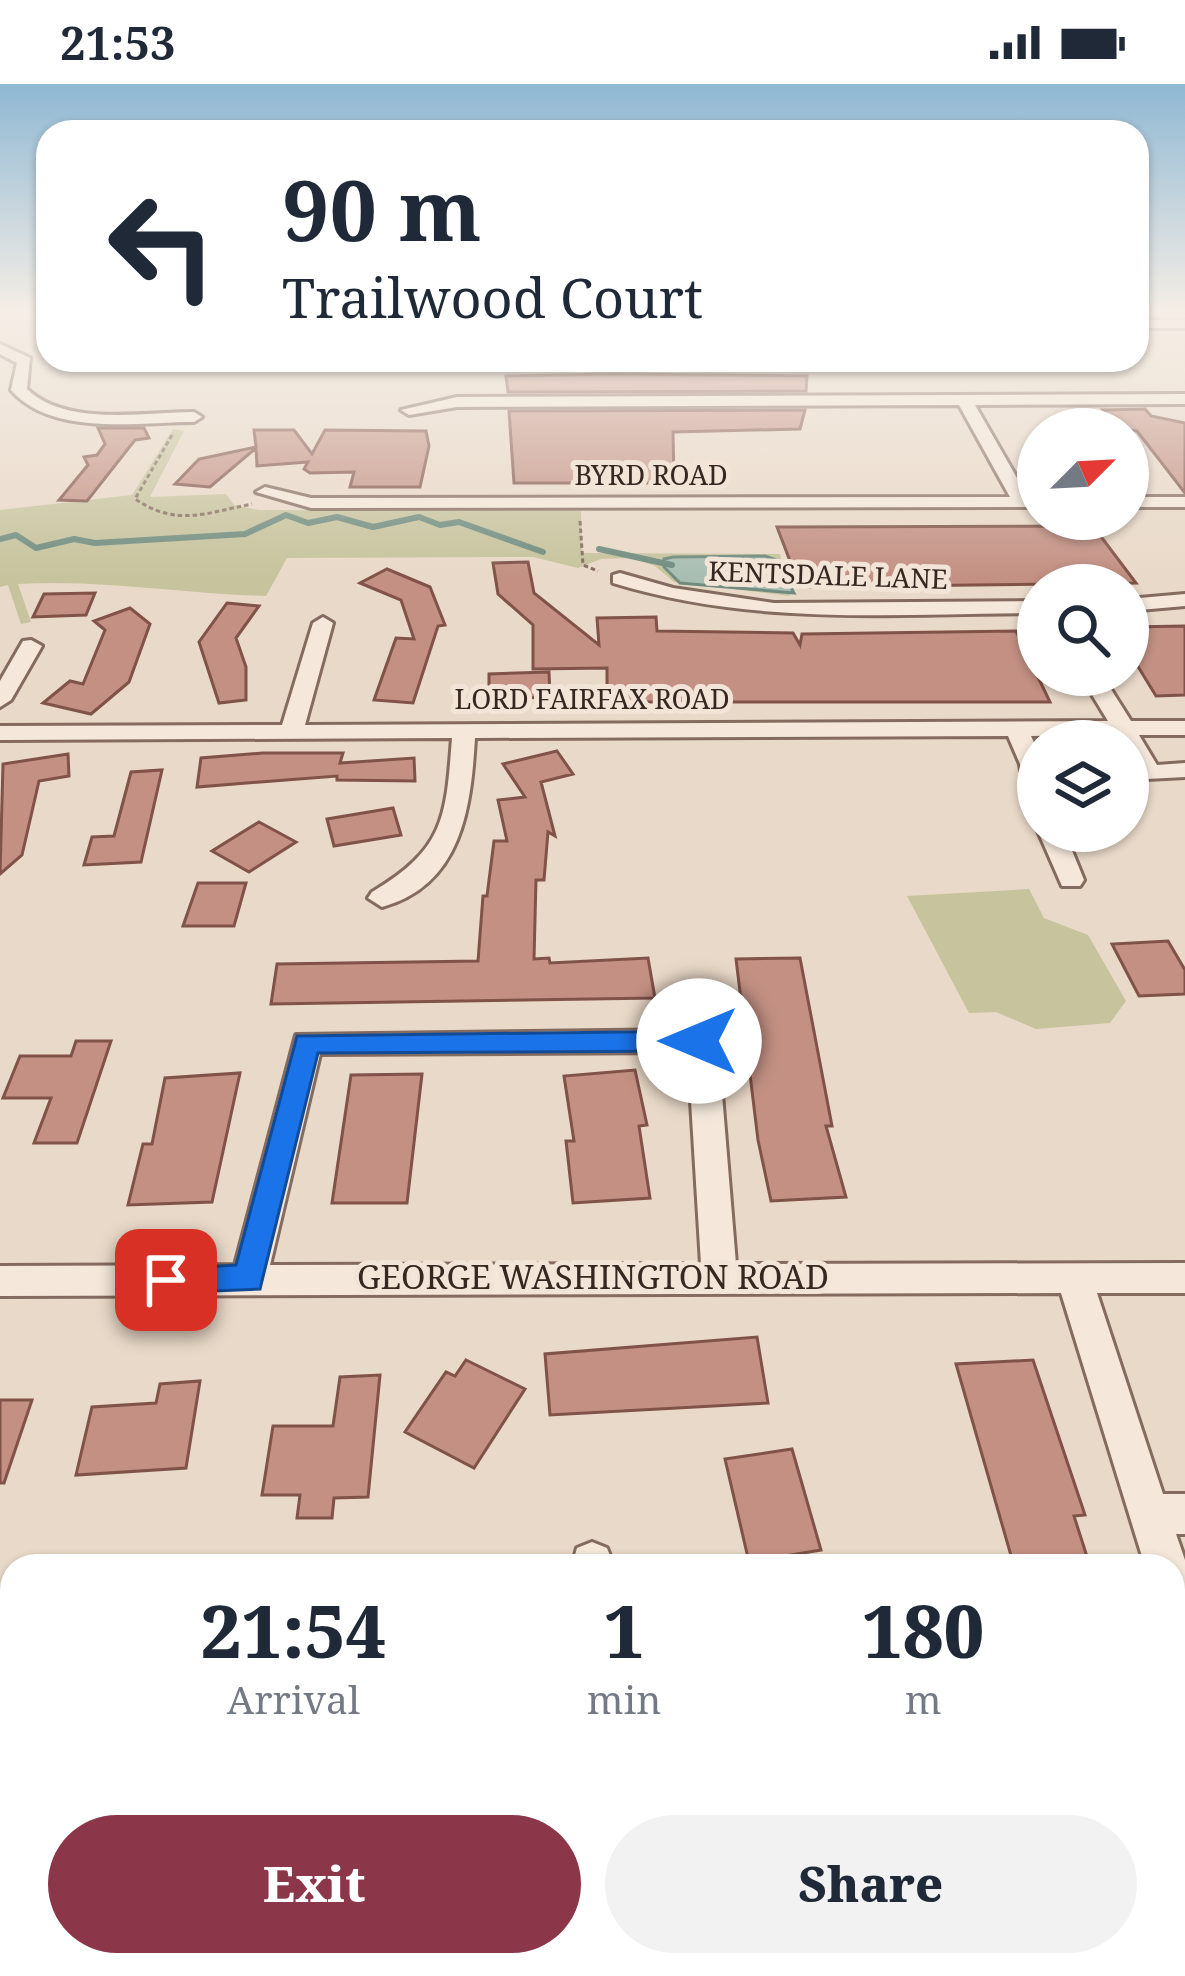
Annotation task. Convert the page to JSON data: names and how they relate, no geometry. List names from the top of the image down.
{
  "streets": {
    "street": [
      "BYRD ROAD",
      "KENTSDALE LANE",
      "LORD FAIRFAX ROAD",
      "GEORGE WASHINGTON ROAD"
    ]
  },
  "north": "top right",
  "page": {
    "status": "21:53",
    "turn": ["90 m", "Trailwood Court"],
    "eta": [
      "21:54",
      "Arrival",
      "1",
      "min",
      "180",
      "m"
    ],
    "buttons": ["Exit", "Share"]
  }
}
